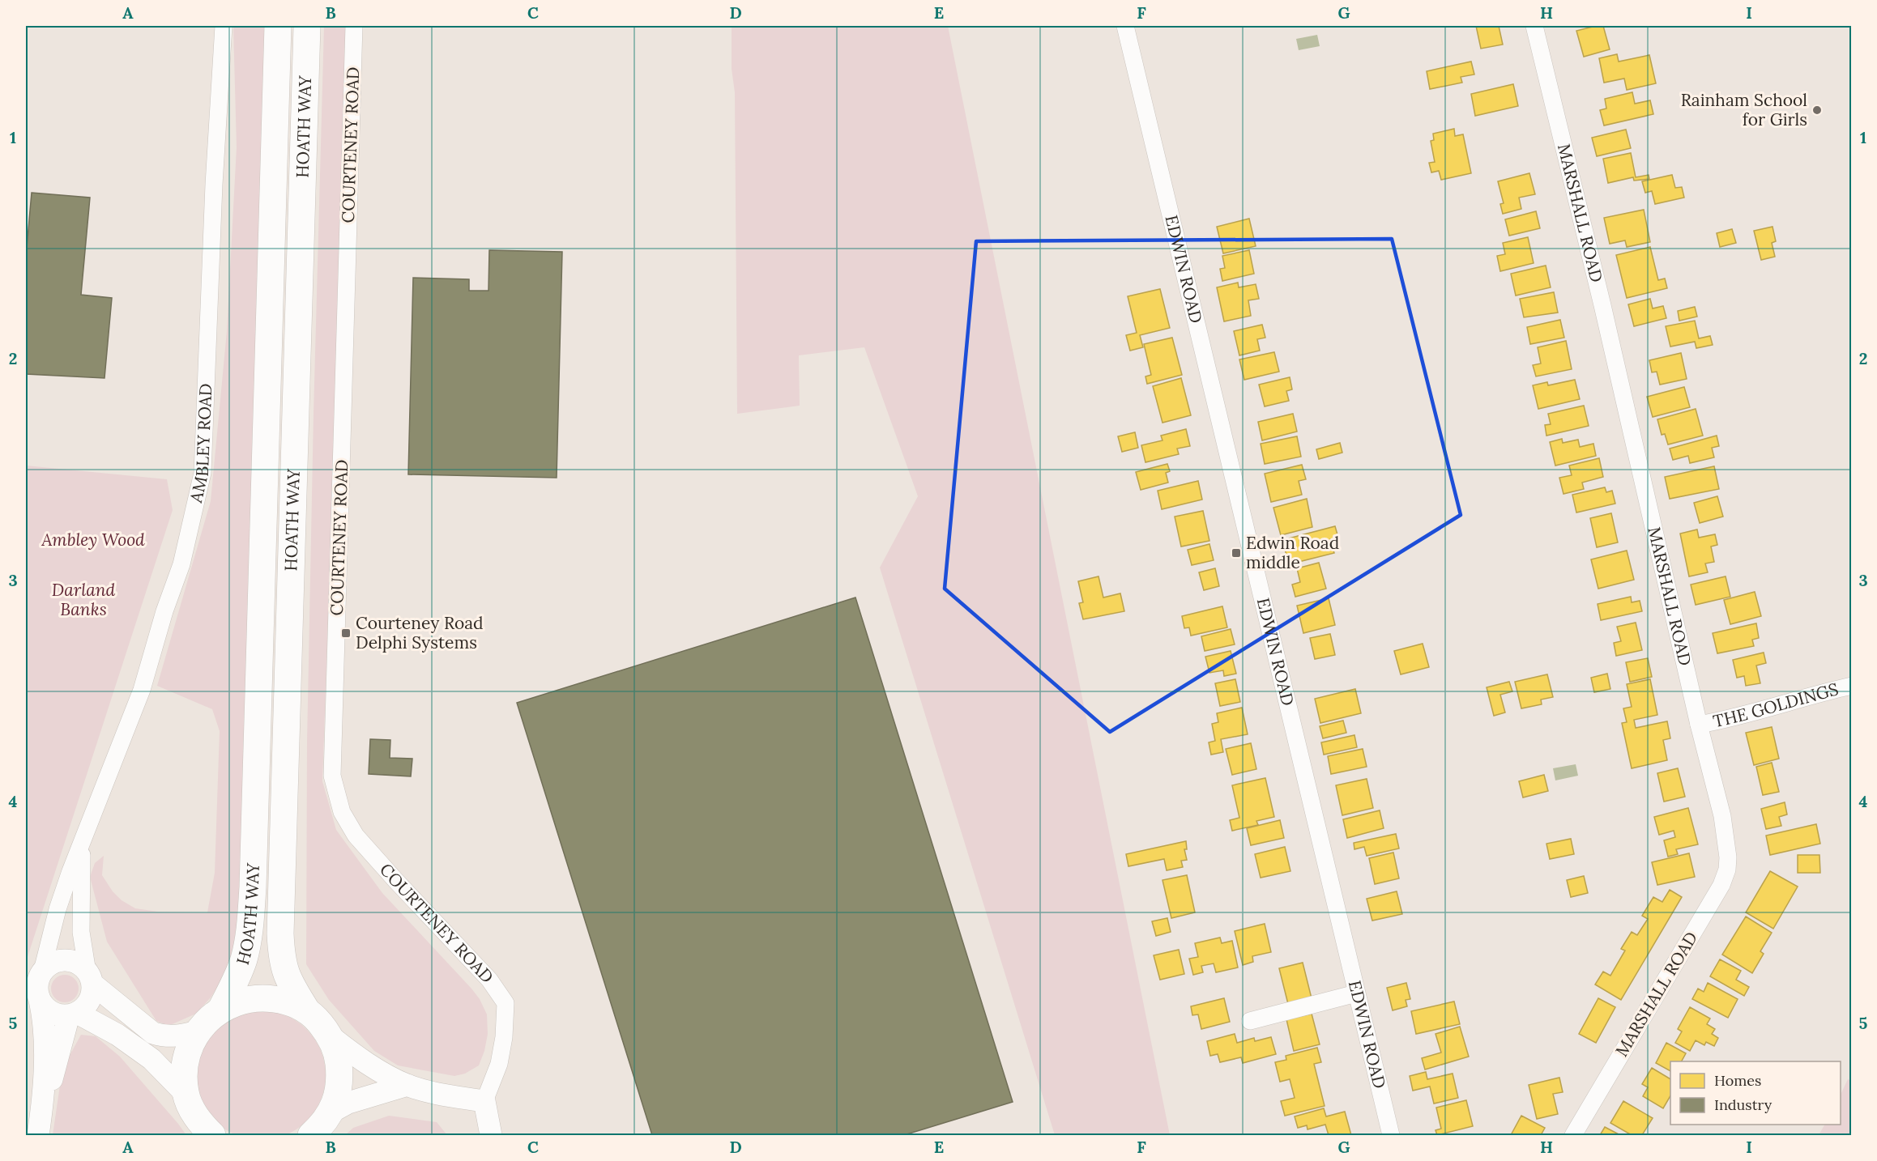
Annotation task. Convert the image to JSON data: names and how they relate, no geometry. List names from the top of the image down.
{
  "streets": {
    "main road": ["HOATH WAY"],
    "street": [
      "COURTENEY ROAD",
      "MARSHALL ROAD",
      "EDWIN ROAD",
      "AMBLEY ROAD",
      "THE GOLDINGS"
    ]
  },
  "crossings": [
    ["MARSHALL ROAD", "THE GOLDINGS"]
  ],
  "parks": ["Ambley Wood", "Darland Banks"],
  "places": {
    "other": ["Rainham School for Girls"],
    "transit": ["Edwin Road middle", "Courteney Road Delphi Systems"]
  },
  "legend": ["Homes", "Industry"],
  "grid": {
    "columns": [
      "A",
      "B",
      "C",
      "D",
      "E",
      "F",
      "G",
      "H",
      "I"
    ],
    "rows": [
      "1",
      "2",
      "3",
      "4",
      "5"
    ]
  }
}
